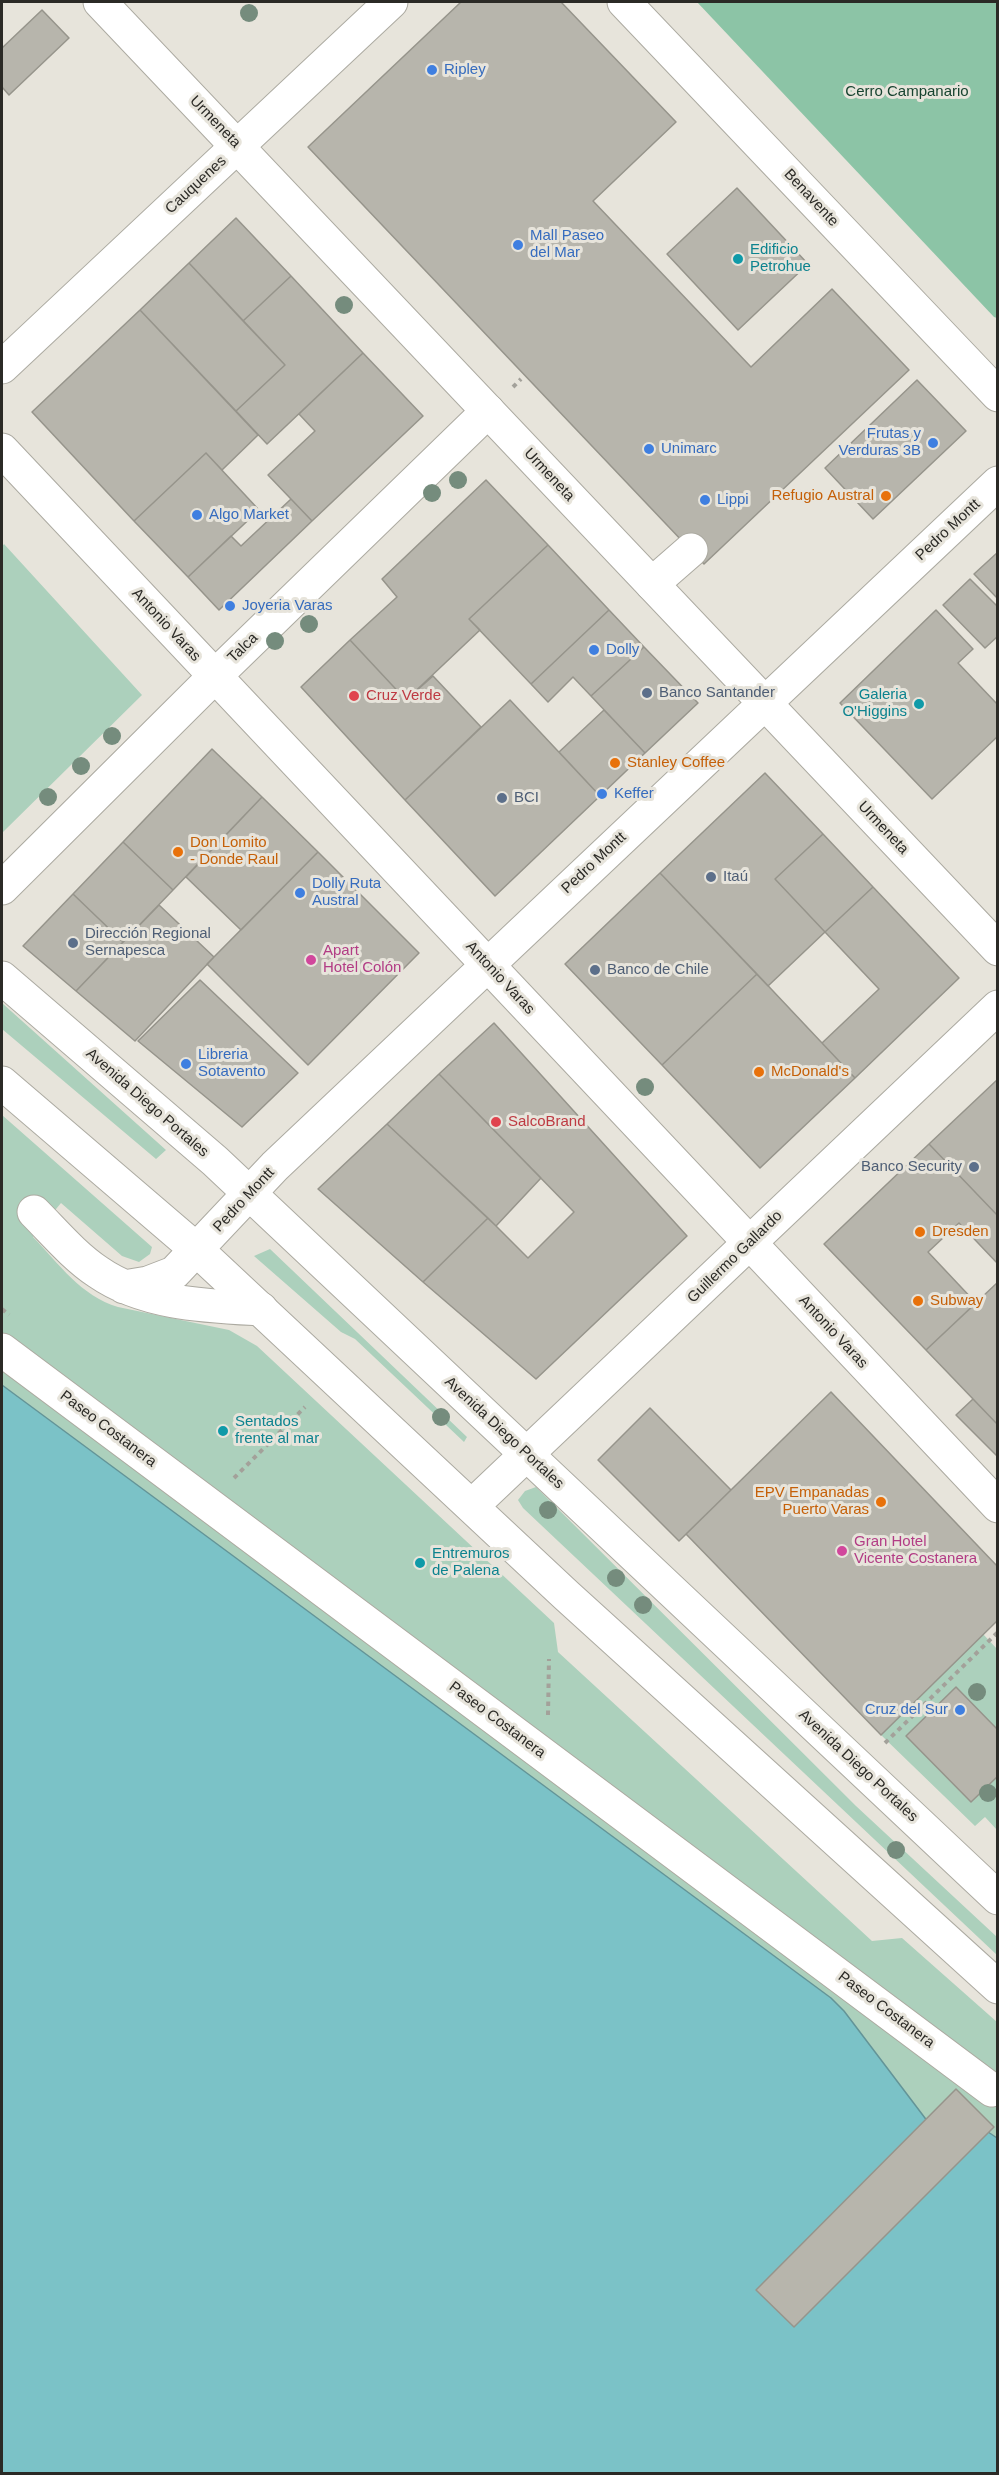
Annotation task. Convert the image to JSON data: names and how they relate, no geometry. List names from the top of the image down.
{
  "streets": {
    "main road": [
      "Urmeneta",
      "Cauquenes",
      "Benavente",
      "Pedro Montt",
      "Antonio Varas",
      "Talca",
      "Avenida Diego Portales",
      "Guillermo Gallardo",
      "Paseo Costanera"
    ]
  },
  "crossings": [
    ["Urmeneta", "Cauquenes"],
    ["Urmeneta", "Pedro Montt"],
    ["Urmeneta", "Talca"],
    ["Pedro Montt", "Antonio Varas"],
    ["Pedro Montt", "Avenida Diego Portales"],
    ["Antonio Varas", "Talca"],
    ["Antonio Varas", "Guillermo Gallardo"],
    ["Avenida Diego Portales", "Guillermo Gallardo"]
  ],
  "parks": ["Cerro Campanario"],
  "places": [
    "Ripley",
    "Mall Paseo del Mar",
    "Edificio Petrohue",
    "Frutas y Verduras 3B",
    "Unimarc",
    "Refugio Austral",
    "Lippi",
    "Algo Market",
    "Joyeria Varas",
    "Dolly",
    "Banco Santander",
    "Cruz Verde",
    "Galeria O'Higgins",
    "Stanley Coffee",
    "Keffer",
    "BCI",
    "Don Lomito - Donde Raul",
    "Itaú",
    "Dolly Ruta Austral",
    "Dirección Regional Sernapesca",
    "Apart Hotel Colón",
    "Banco de Chile",
    "Libreria Sotavento",
    "McDonald's",
    "SalcoBrand",
    "Banco Security",
    "Dresden",
    "Subway",
    "Sentados frente al mar",
    "EPV Empanadas Puerto Varas",
    "Gran Hotel Vicente Costanera",
    "Entremuros de Palena",
    "Cruz del Sur"
  ]
}
